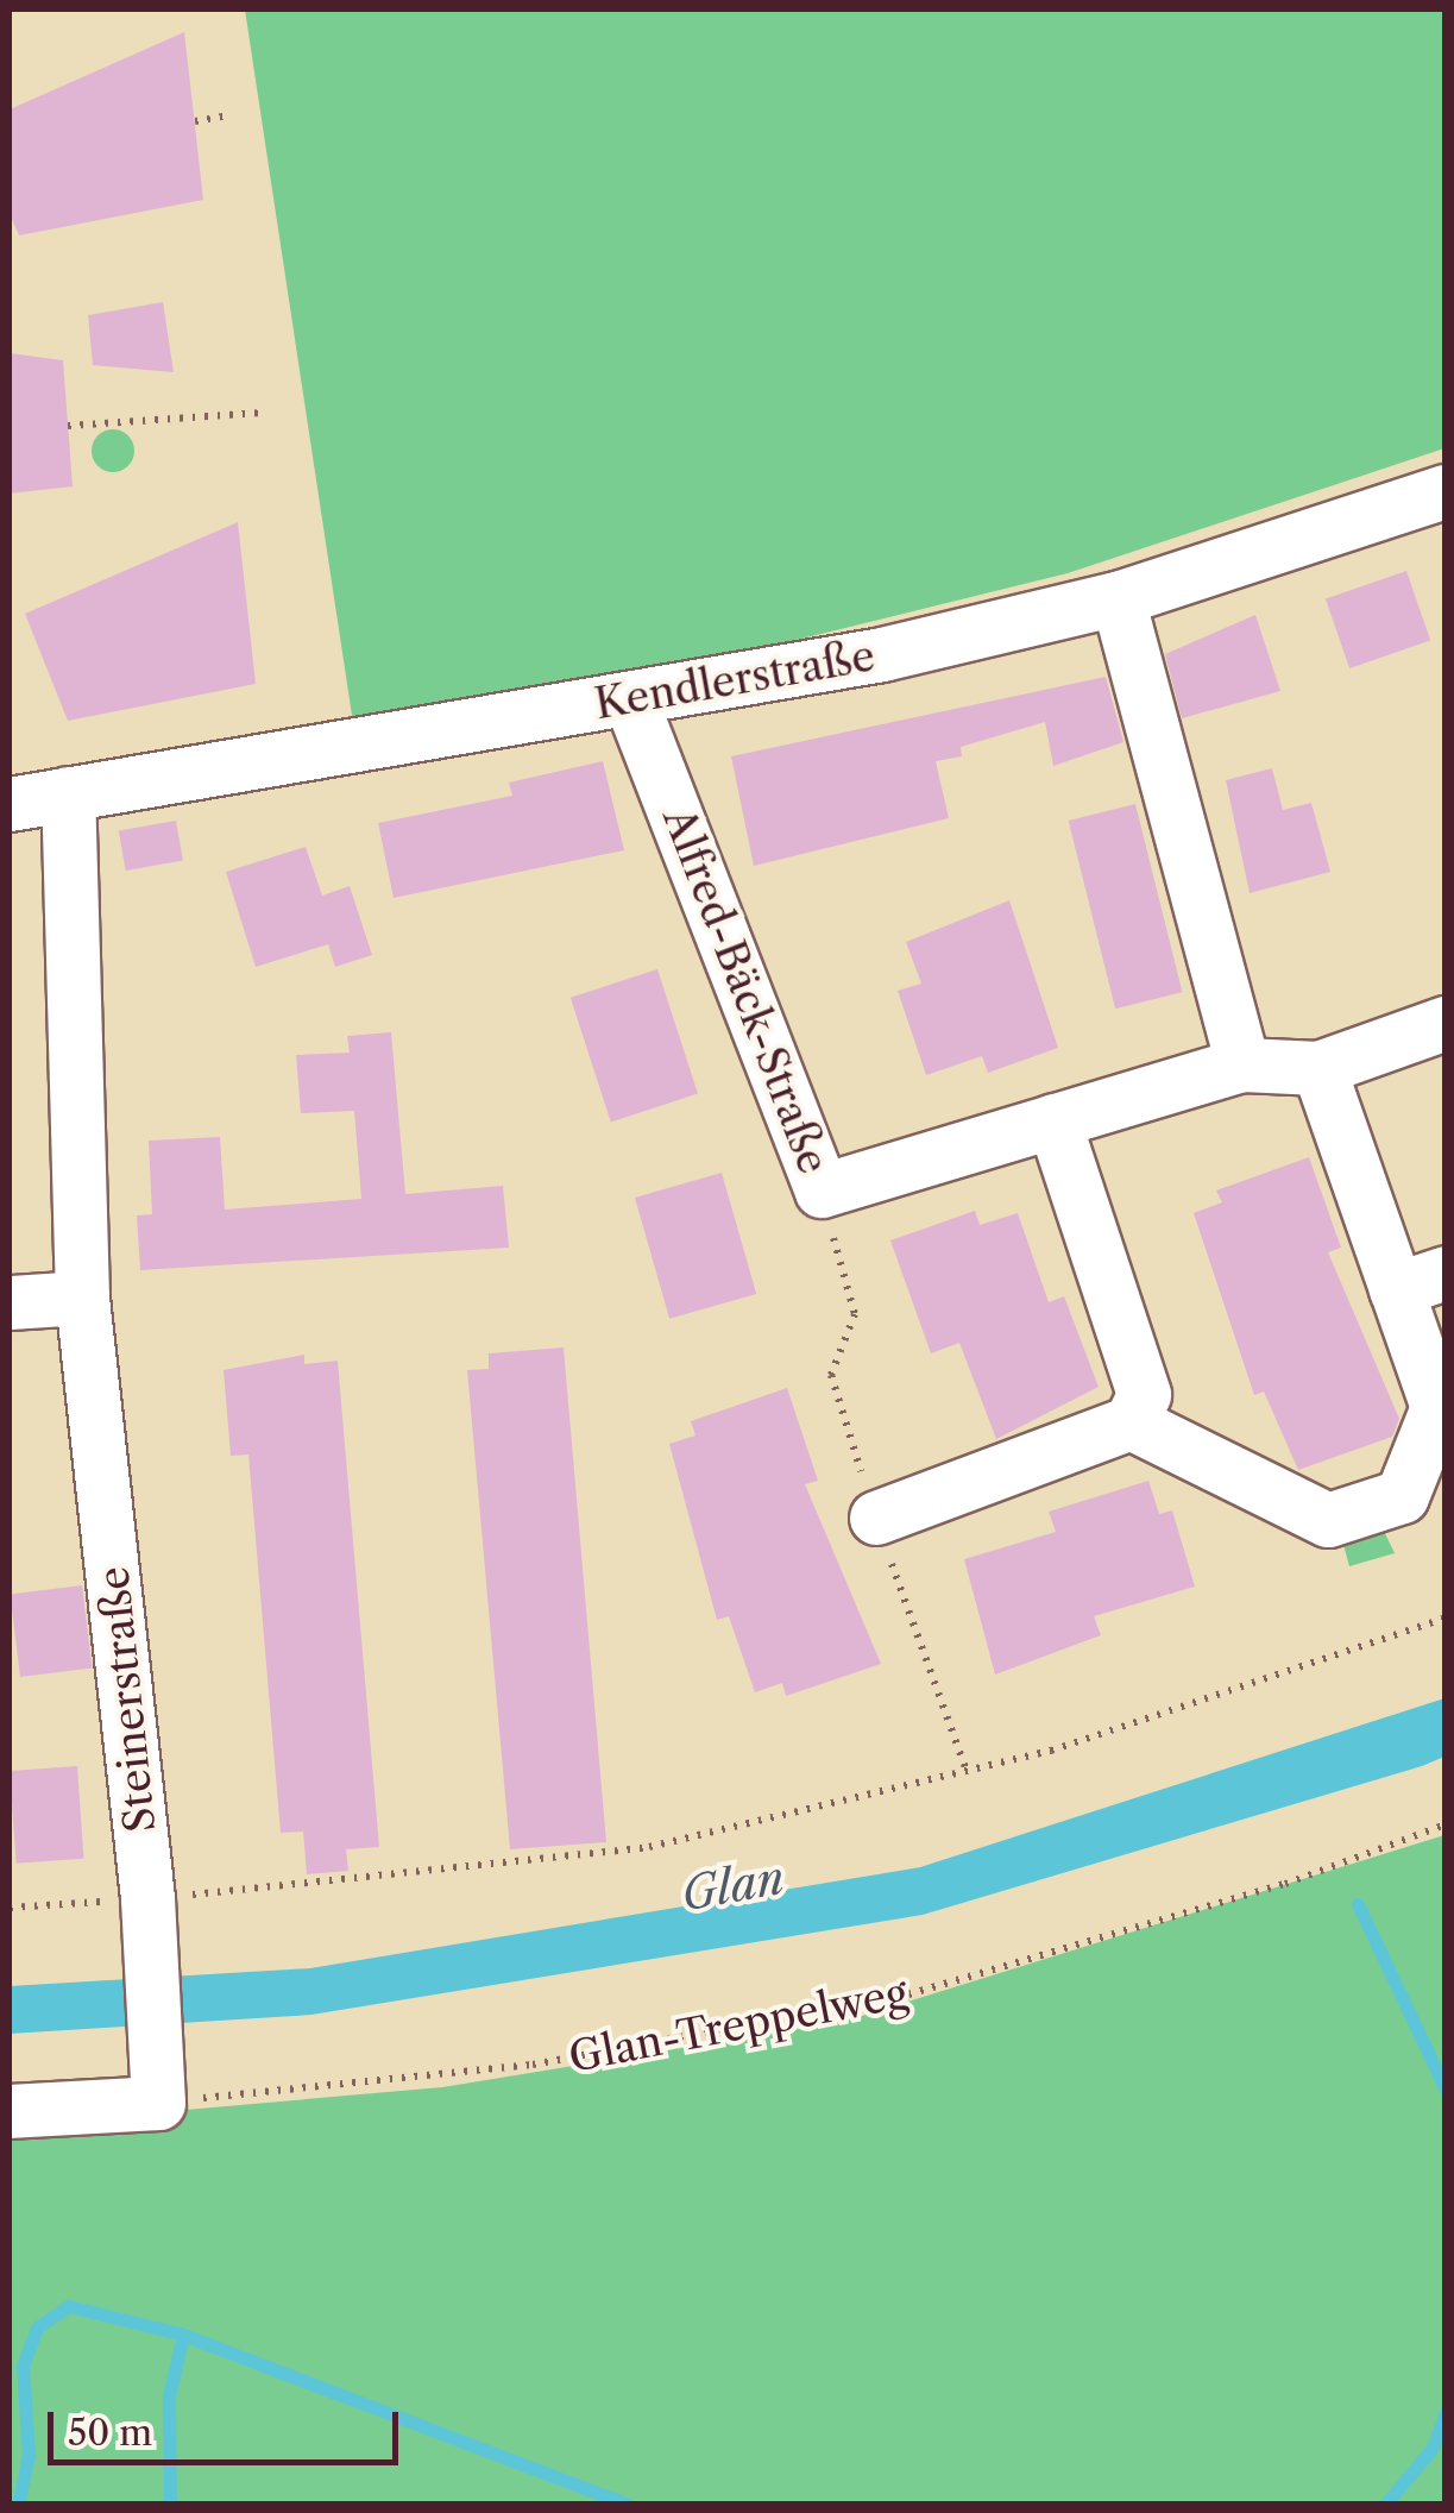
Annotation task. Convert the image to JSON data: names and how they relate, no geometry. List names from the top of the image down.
{
  "streets": {
    "street": ["Kendlerstraße", "Alfred-Bäck-Straße", "Steinerstraße"],
    "path": ["Glan-Treppelweg"]
  },
  "crossings": [
    ["Kendlerstraße", "Alfred-Bäck-Straße"],
    ["Kendlerstraße", "Steinerstraße"],
    ["Steinerstraße", "Glan-Treppelweg"]
  ],
  "water": ["Glan"],
  "scale_bar": "50 m"
}
